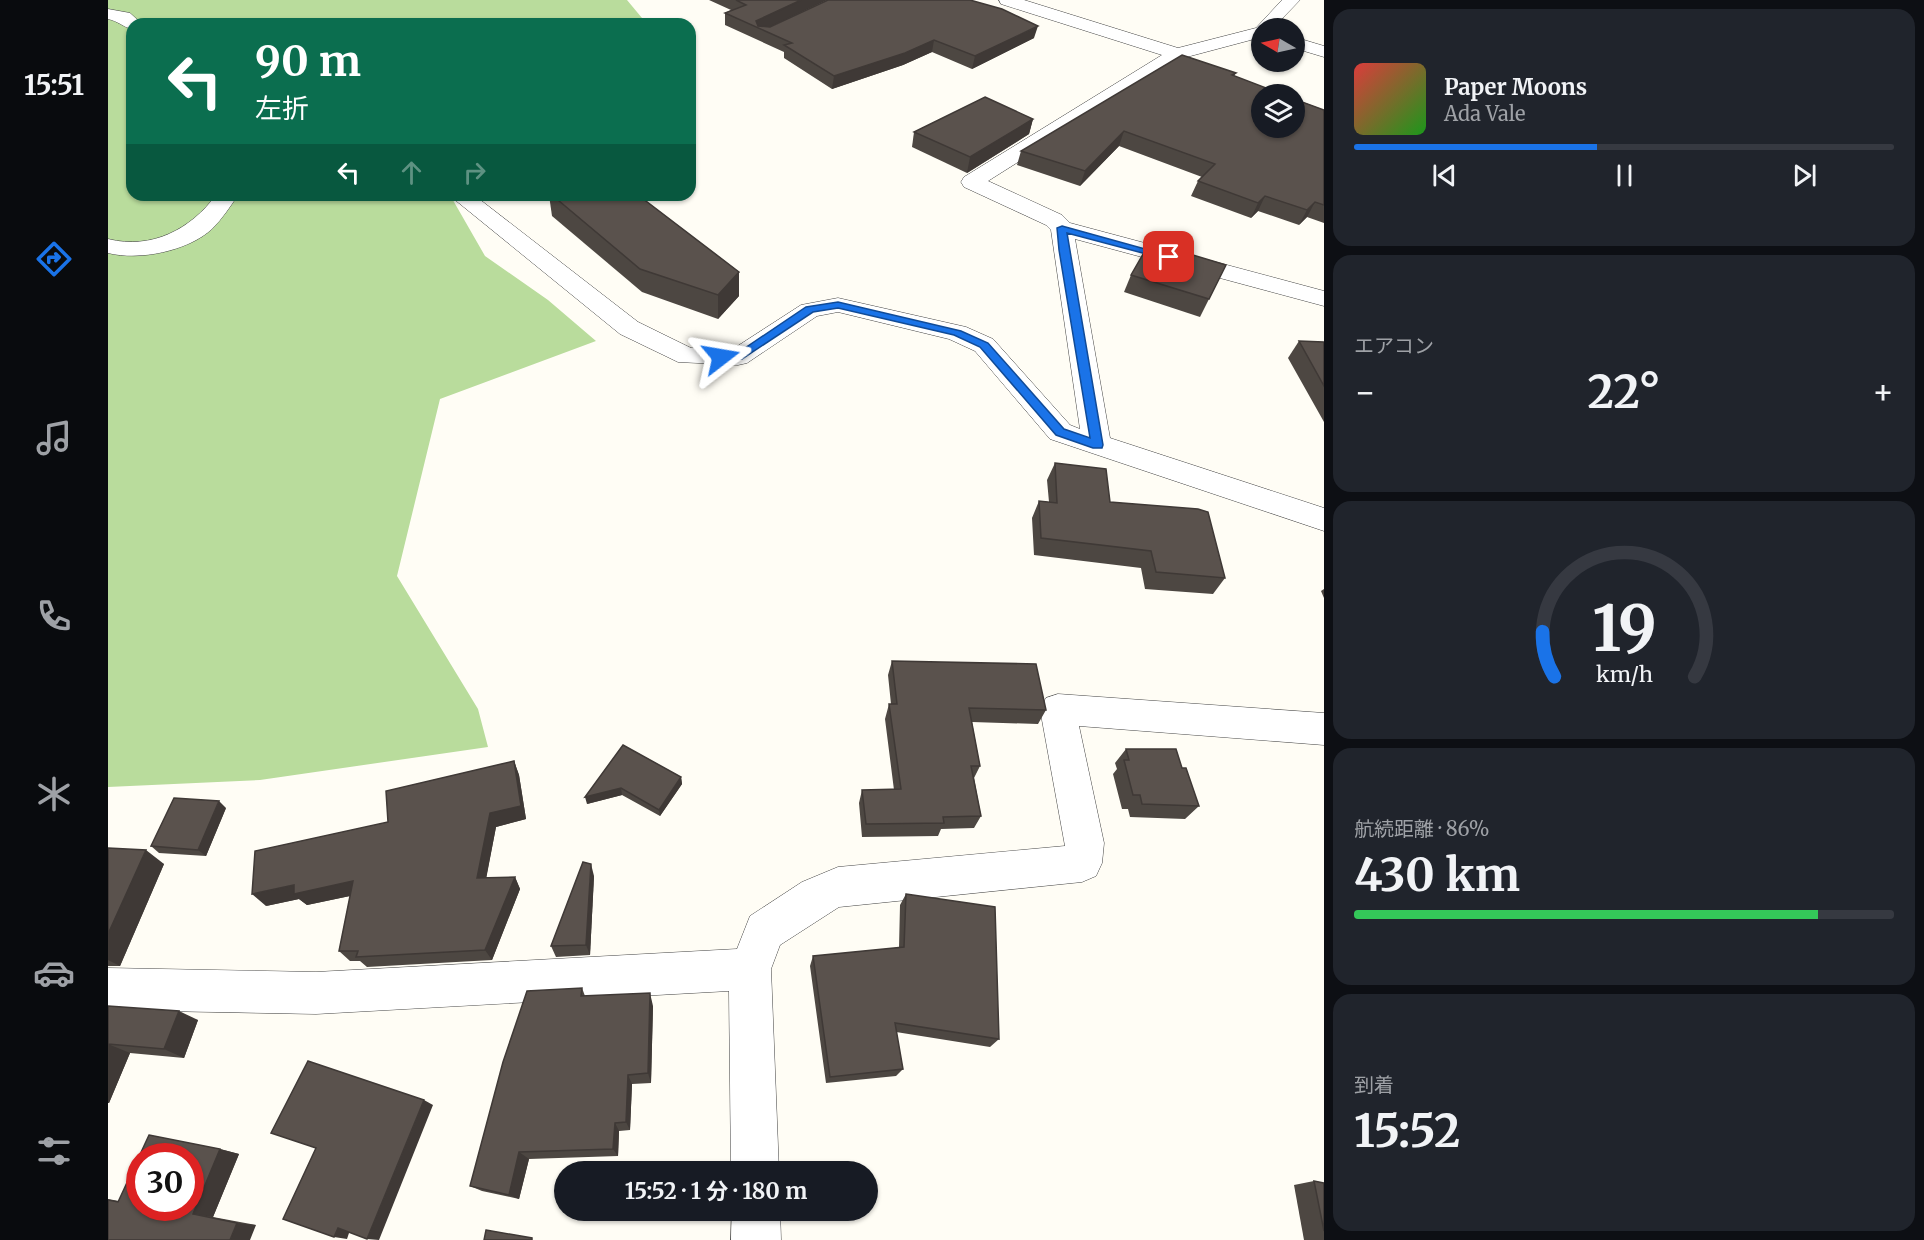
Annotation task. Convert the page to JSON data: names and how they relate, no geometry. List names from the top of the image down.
{
  "north": "left",
  "page": {
    "tabs": "15:51",
    "turn": ["90 m", "左折"],
    "song": ["Paper Moons", "Ada Vale"],
    "tile": [
      "エアコン",
      ["航続距離 · 86%", "430 km"],
      ["到着", "15:52"]
    ],
    "heat": ["−", "22°", "+"],
    "limit": "30",
    "trip": "15:52 · 1 分 · 180 m",
    "gauge": ["19", "km/h"]
  }
}
